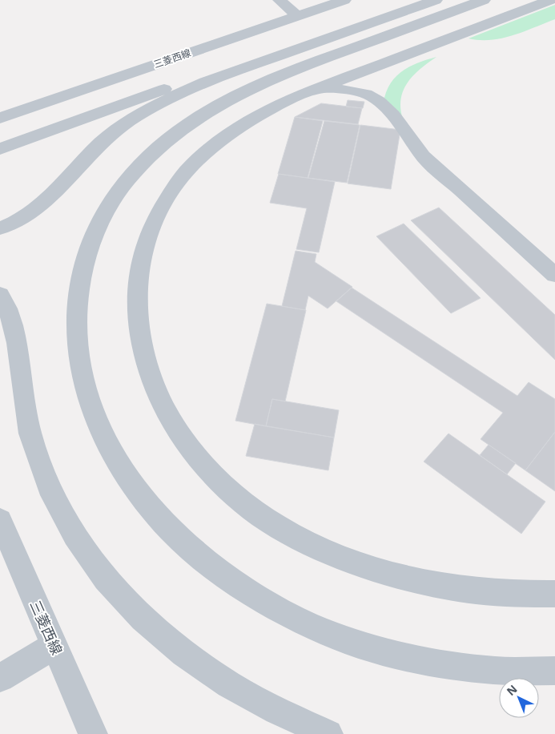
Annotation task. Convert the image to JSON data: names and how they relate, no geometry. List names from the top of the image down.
{
  "streets": {
    "street": ["三菱西線"]
  },
  "north": "top left"
}
